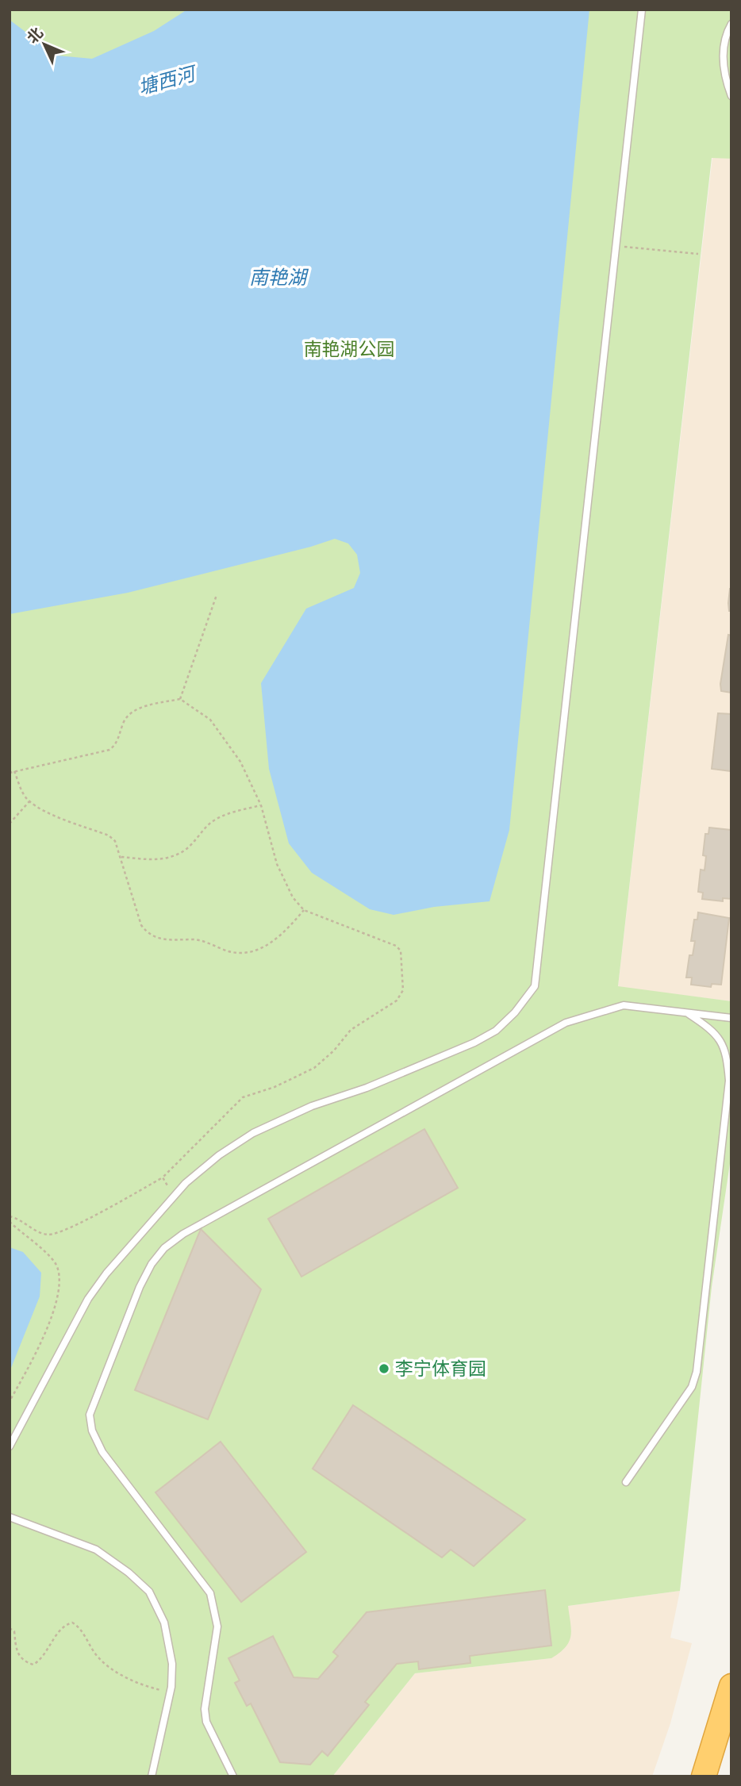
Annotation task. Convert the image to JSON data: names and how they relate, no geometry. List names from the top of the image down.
{
  "water": ["塘西河", "南艳湖"],
  "parks": ["南艳湖公园"],
  "places": ["李宁体育园"],
  "north": "top left"
}
